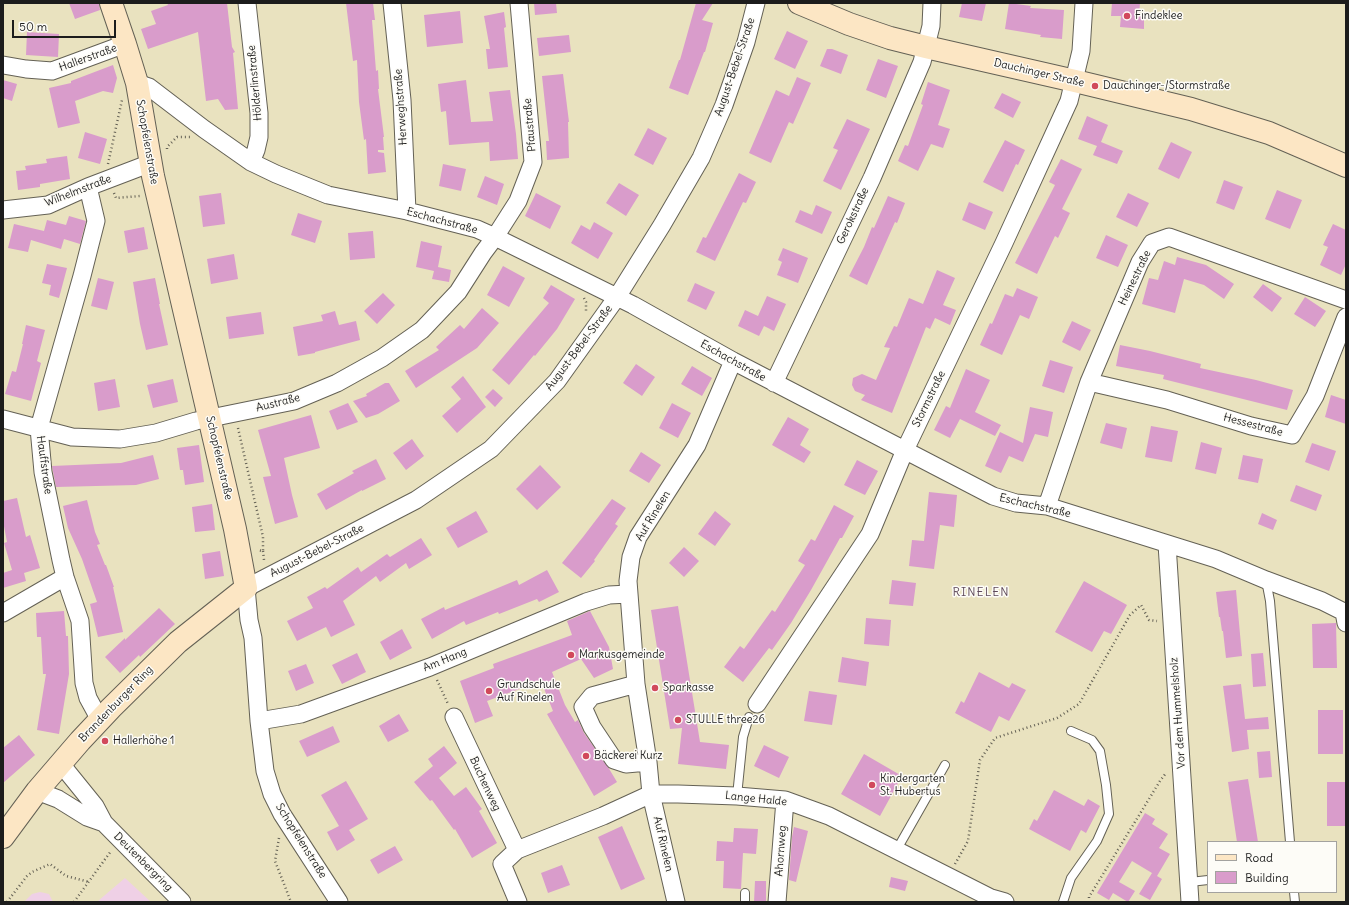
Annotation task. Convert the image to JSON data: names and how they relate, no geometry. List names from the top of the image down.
{
  "streets": {
    "street": [
      "Hallerstraße",
      "August-Bebel-Straße",
      "Dauchinger Straße",
      "Hölderlinstraße",
      "Herweghstraße",
      "Pfaustraße",
      "Schopfelenstraße",
      "Wilhelmstraße",
      "Gerokstraße",
      "Eschachstraße",
      "Heinestraße",
      "Stormstraße",
      "Austraße",
      "Hessestraße",
      "Hauffstraße",
      "Auf Rinelen",
      "Am Hang",
      "Brandenburger Ring",
      "Vor dem Hummelsholz",
      "Buchenweg",
      "Lange Halde",
      "Ahornweg",
      "Deutenbergring"
    ]
  },
  "crossings": [
    ["Hallerstraße", "Schopfelenstraße"],
    ["August-Bebel-Straße", "Schopfelenstraße"],
    ["August-Bebel-Straße", "Eschachstraße"],
    ["August-Bebel-Straße", "Brandenburger Ring"],
    ["Dauchinger Straße", "Gerokstraße"],
    ["Dauchinger Straße", "Stormstraße"],
    ["Hölderlinstraße", "Eschachstraße"],
    ["Herweghstraße", "Eschachstraße"],
    ["Pfaustraße", "Eschachstraße"],
    ["Pfaustraße", "Austraße"],
    ["Schopfelenstraße", "Wilhelmstraße"],
    ["Schopfelenstraße", "Eschachstraße"],
    ["Schopfelenstraße", "Austraße"],
    ["Schopfelenstraße", "Am Hang"],
    ["Schopfelenstraße", "Brandenburger Ring"],
    ["Wilhelmstraße", "Hauffstraße"],
    ["Gerokstraße", "Eschachstraße"],
    ["Eschachstraße", "Heinestraße"],
    ["Eschachstraße", "Stormstraße"],
    ["Eschachstraße", "Austraße"],
    ["Eschachstraße", "Auf Rinelen"],
    ["Eschachstraße", "Vor dem Hummelsholz"],
    ["Heinestraße", "Hessestraße"],
    ["Stormstraße", "Lange Halde"],
    ["Austraße", "Hauffstraße"],
    ["Hauffstraße", "Brandenburger Ring"],
    ["Auf Rinelen", "Am Hang"],
    ["Auf Rinelen", "Lange Halde"],
    ["Brandenburger Ring", "Deutenbergring"],
    ["Buchenweg", "Lange Halde"],
    ["Lange Halde", "Ahornweg"]
  ],
  "districts": ["RINELEN"],
  "places": [
    "Findeklee",
    "Dauchinger-/Stormstraße",
    "Markusgemeinde",
    "Sparkasse",
    "Grundschule Auf Rinelen",
    "STULLE three26",
    "Hallerhöhe 1",
    "Bäckerei Kurz",
    "Kindergarten St. Hubertus"
  ],
  "legend": ["Road", "Building"],
  "scale_bar": "50 m"
}
